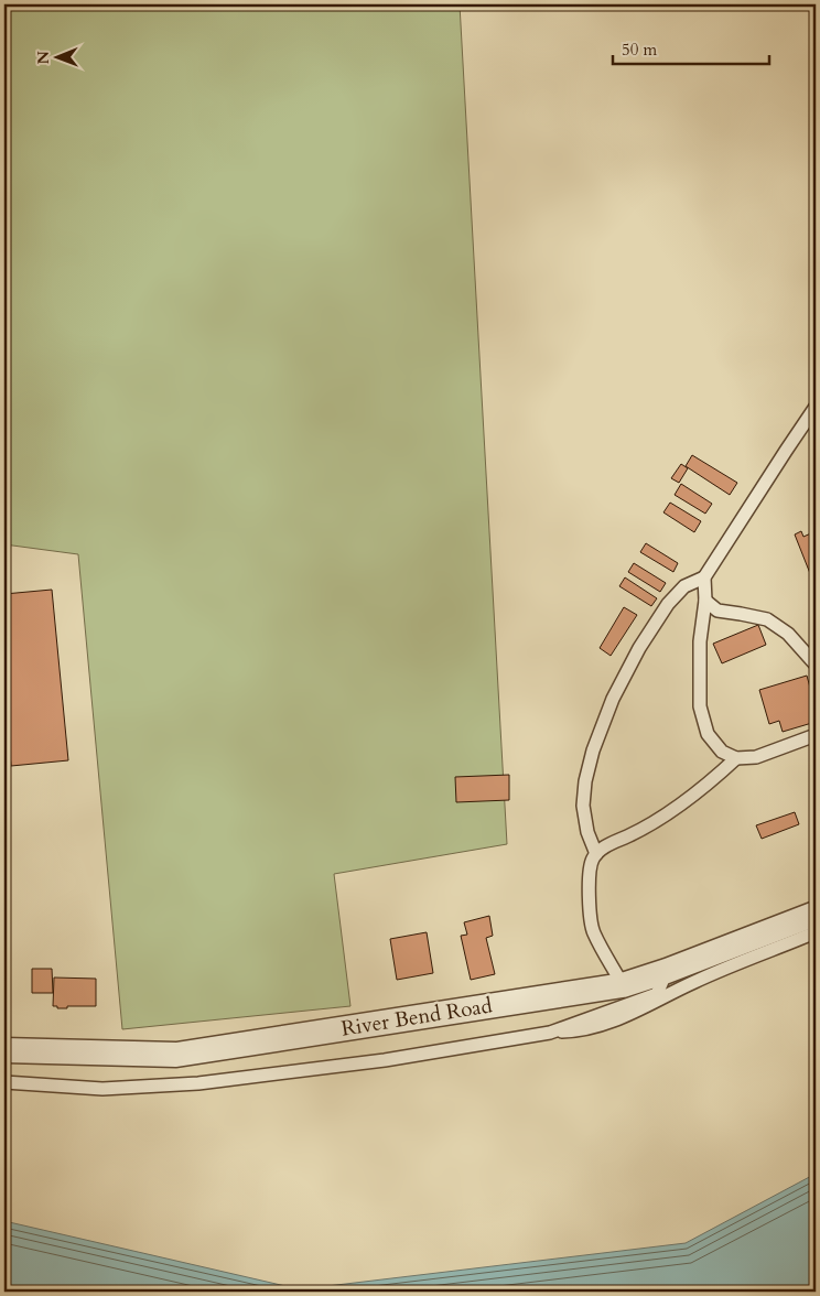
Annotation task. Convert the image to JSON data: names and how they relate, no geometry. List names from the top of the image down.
{
  "streets": {
    "street": ["River Bend Road"]
  },
  "scale_bar": "50 m",
  "north": "left"
}
